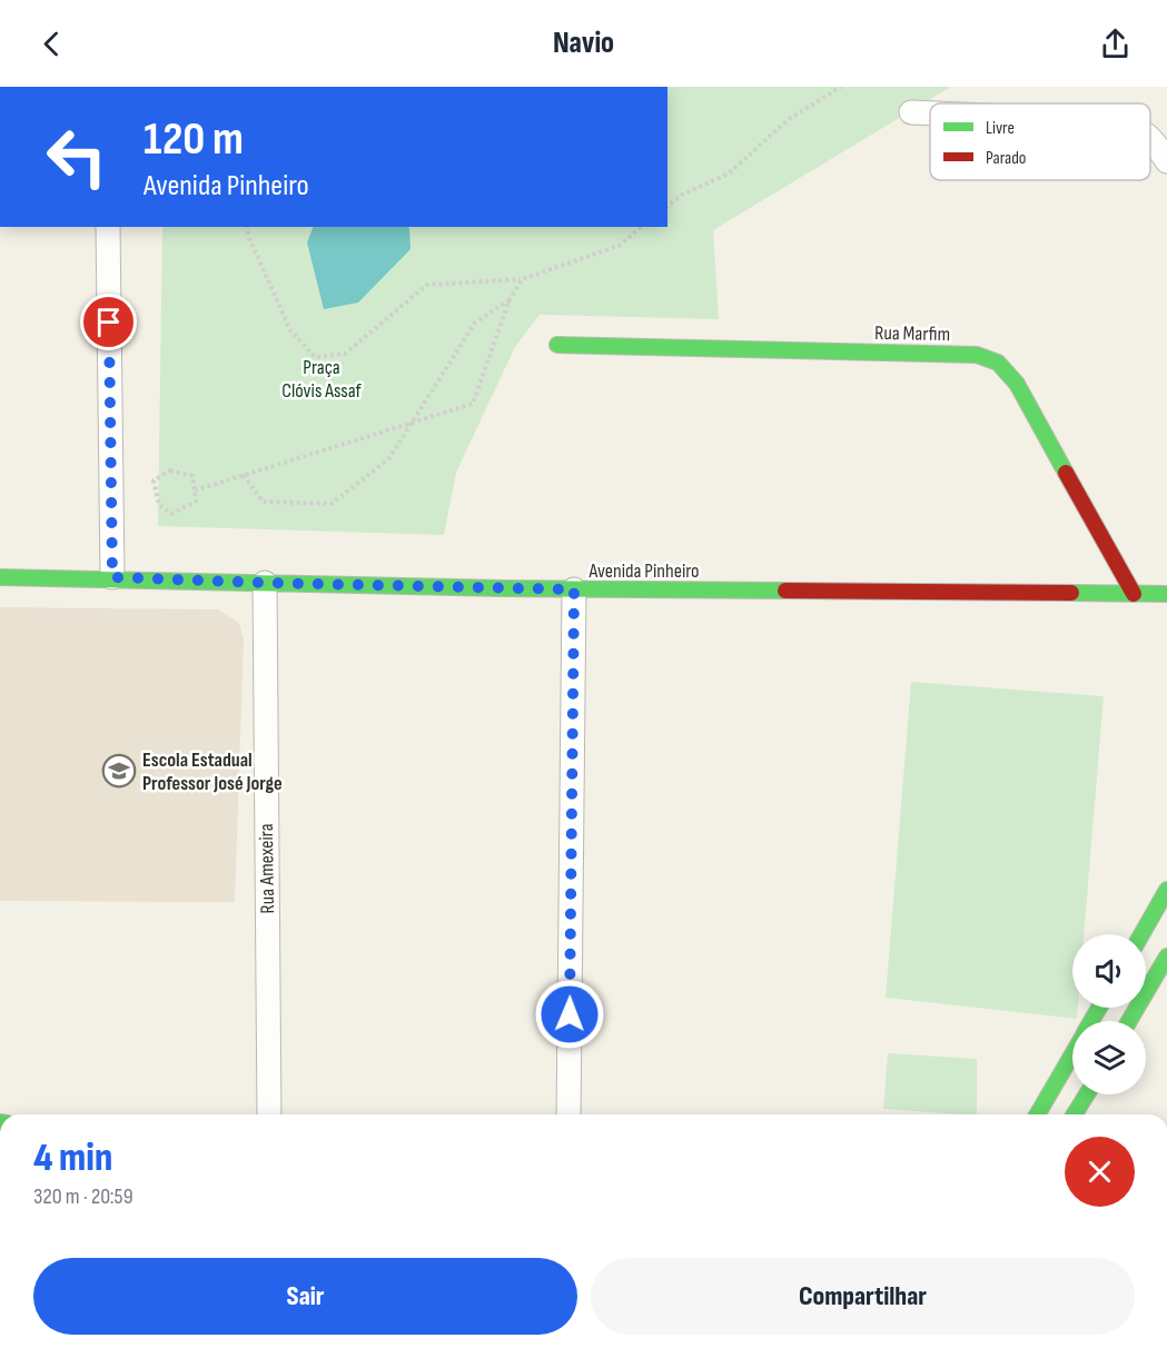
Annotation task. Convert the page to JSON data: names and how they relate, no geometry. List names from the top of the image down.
{
  "streets": {
    "street": ["Rua Marfim", "Avenida Pinheiro", "Rua Amexeira"]
  },
  "crossings": [
    ["Rua Marfim", "Avenida Pinheiro"],
    ["Avenida Pinheiro", "Rua Amexeira"]
  ],
  "parks": ["Praça Clóvis Assaf"],
  "places": {
    "school or university": ["Escola Estadual Professor José Jorge"]
  },
  "legend": ["Livre", "Parado"],
  "page": {
    "header": "Navio",
    "turn": ["120 m", "Avenida Pinheiro"],
    "heading": ["4 min", "320 m · 20:59"],
    "buttons": ["Sair", "Compartilhar"]
  }
}
